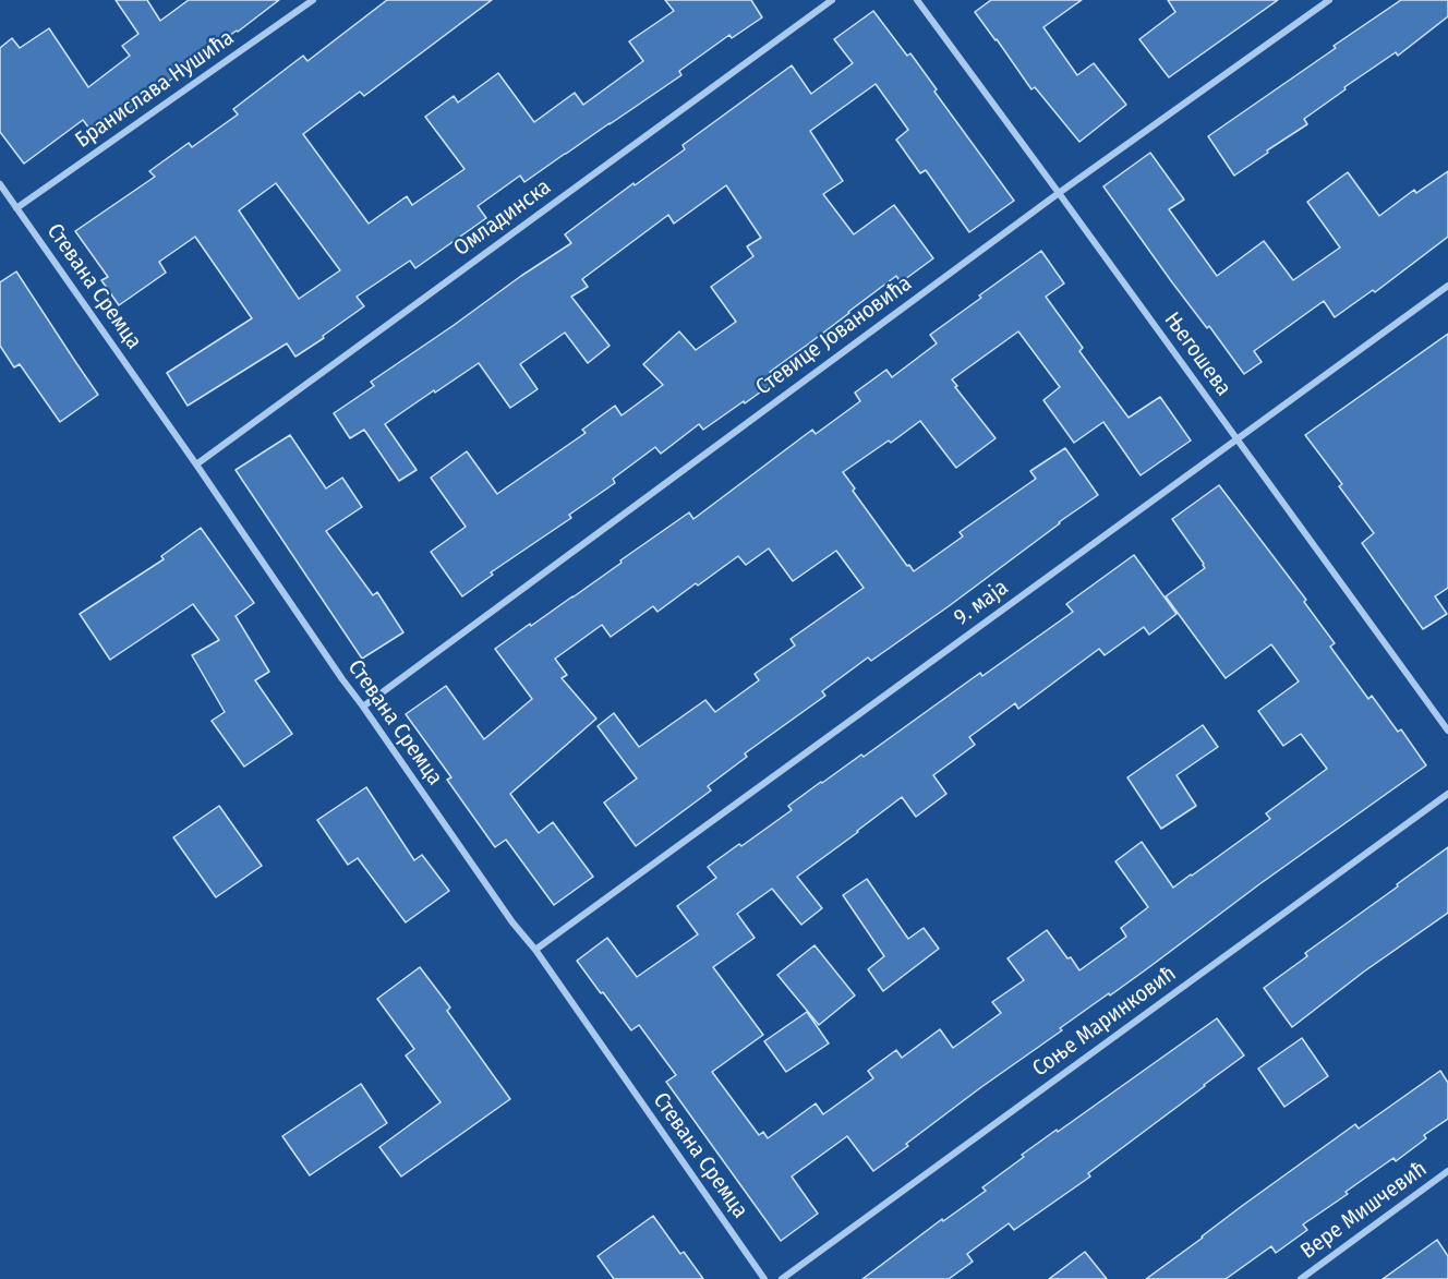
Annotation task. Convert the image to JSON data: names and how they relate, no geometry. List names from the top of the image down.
{
  "streets": {
    "street": [
      "Бранислава Нушића",
      "Омладинска",
      "Стевана Сремца",
      "Стевице Јовановића",
      "Његошева",
      "9. маја",
      "Соње Маринковић",
      "Вере Мишчевић"
    ]
  },
  "crossings": [
    ["Бранислава Нушића", "Стевана Сремца"],
    ["Омладинска", "Стевана Сремца"],
    ["Стевана Сремца", "Стевице Јовановића"],
    ["Стевана Сремца", "9. маја"],
    ["Стевице Јовановића", "Његошева"],
    ["Његошева", "9. маја"]
  ]
}
